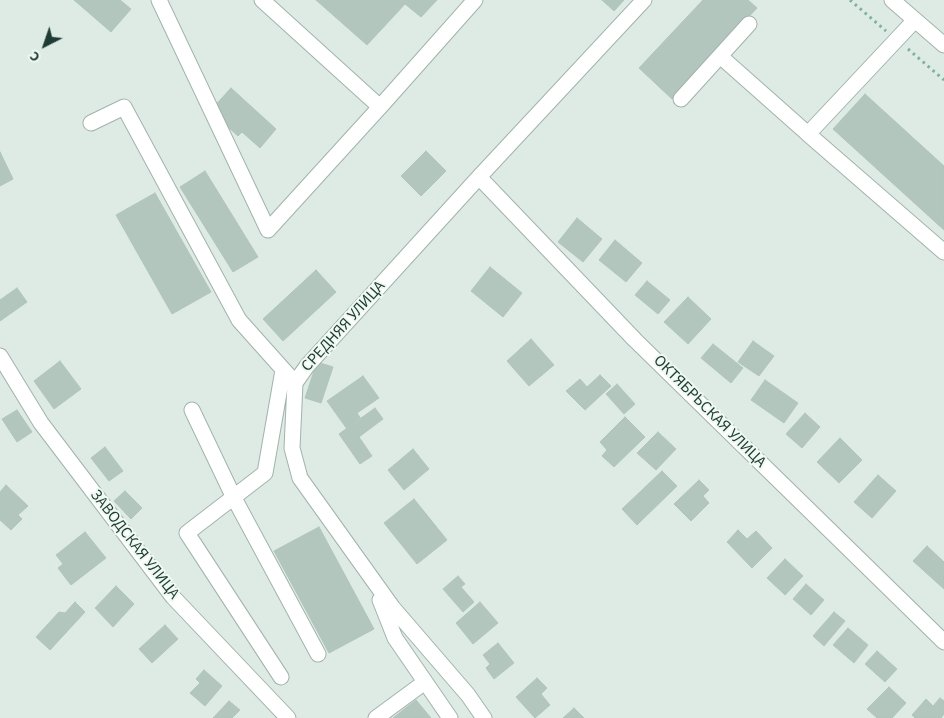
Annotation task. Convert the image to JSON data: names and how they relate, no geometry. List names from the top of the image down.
{
  "streets": {
    "street": ["СРЕДНЯЯ УЛИЦА", "ОКТЯБРЬСКАЯ УЛИЦА", "ЗАВОДСКАЯ УЛИЦА"]
  },
  "crossings": [
    ["СРЕДНЯЯ УЛИЦА", "ОКТЯБРЬСКАЯ УЛИЦА"]
  ],
  "north": "bottom left"
}
